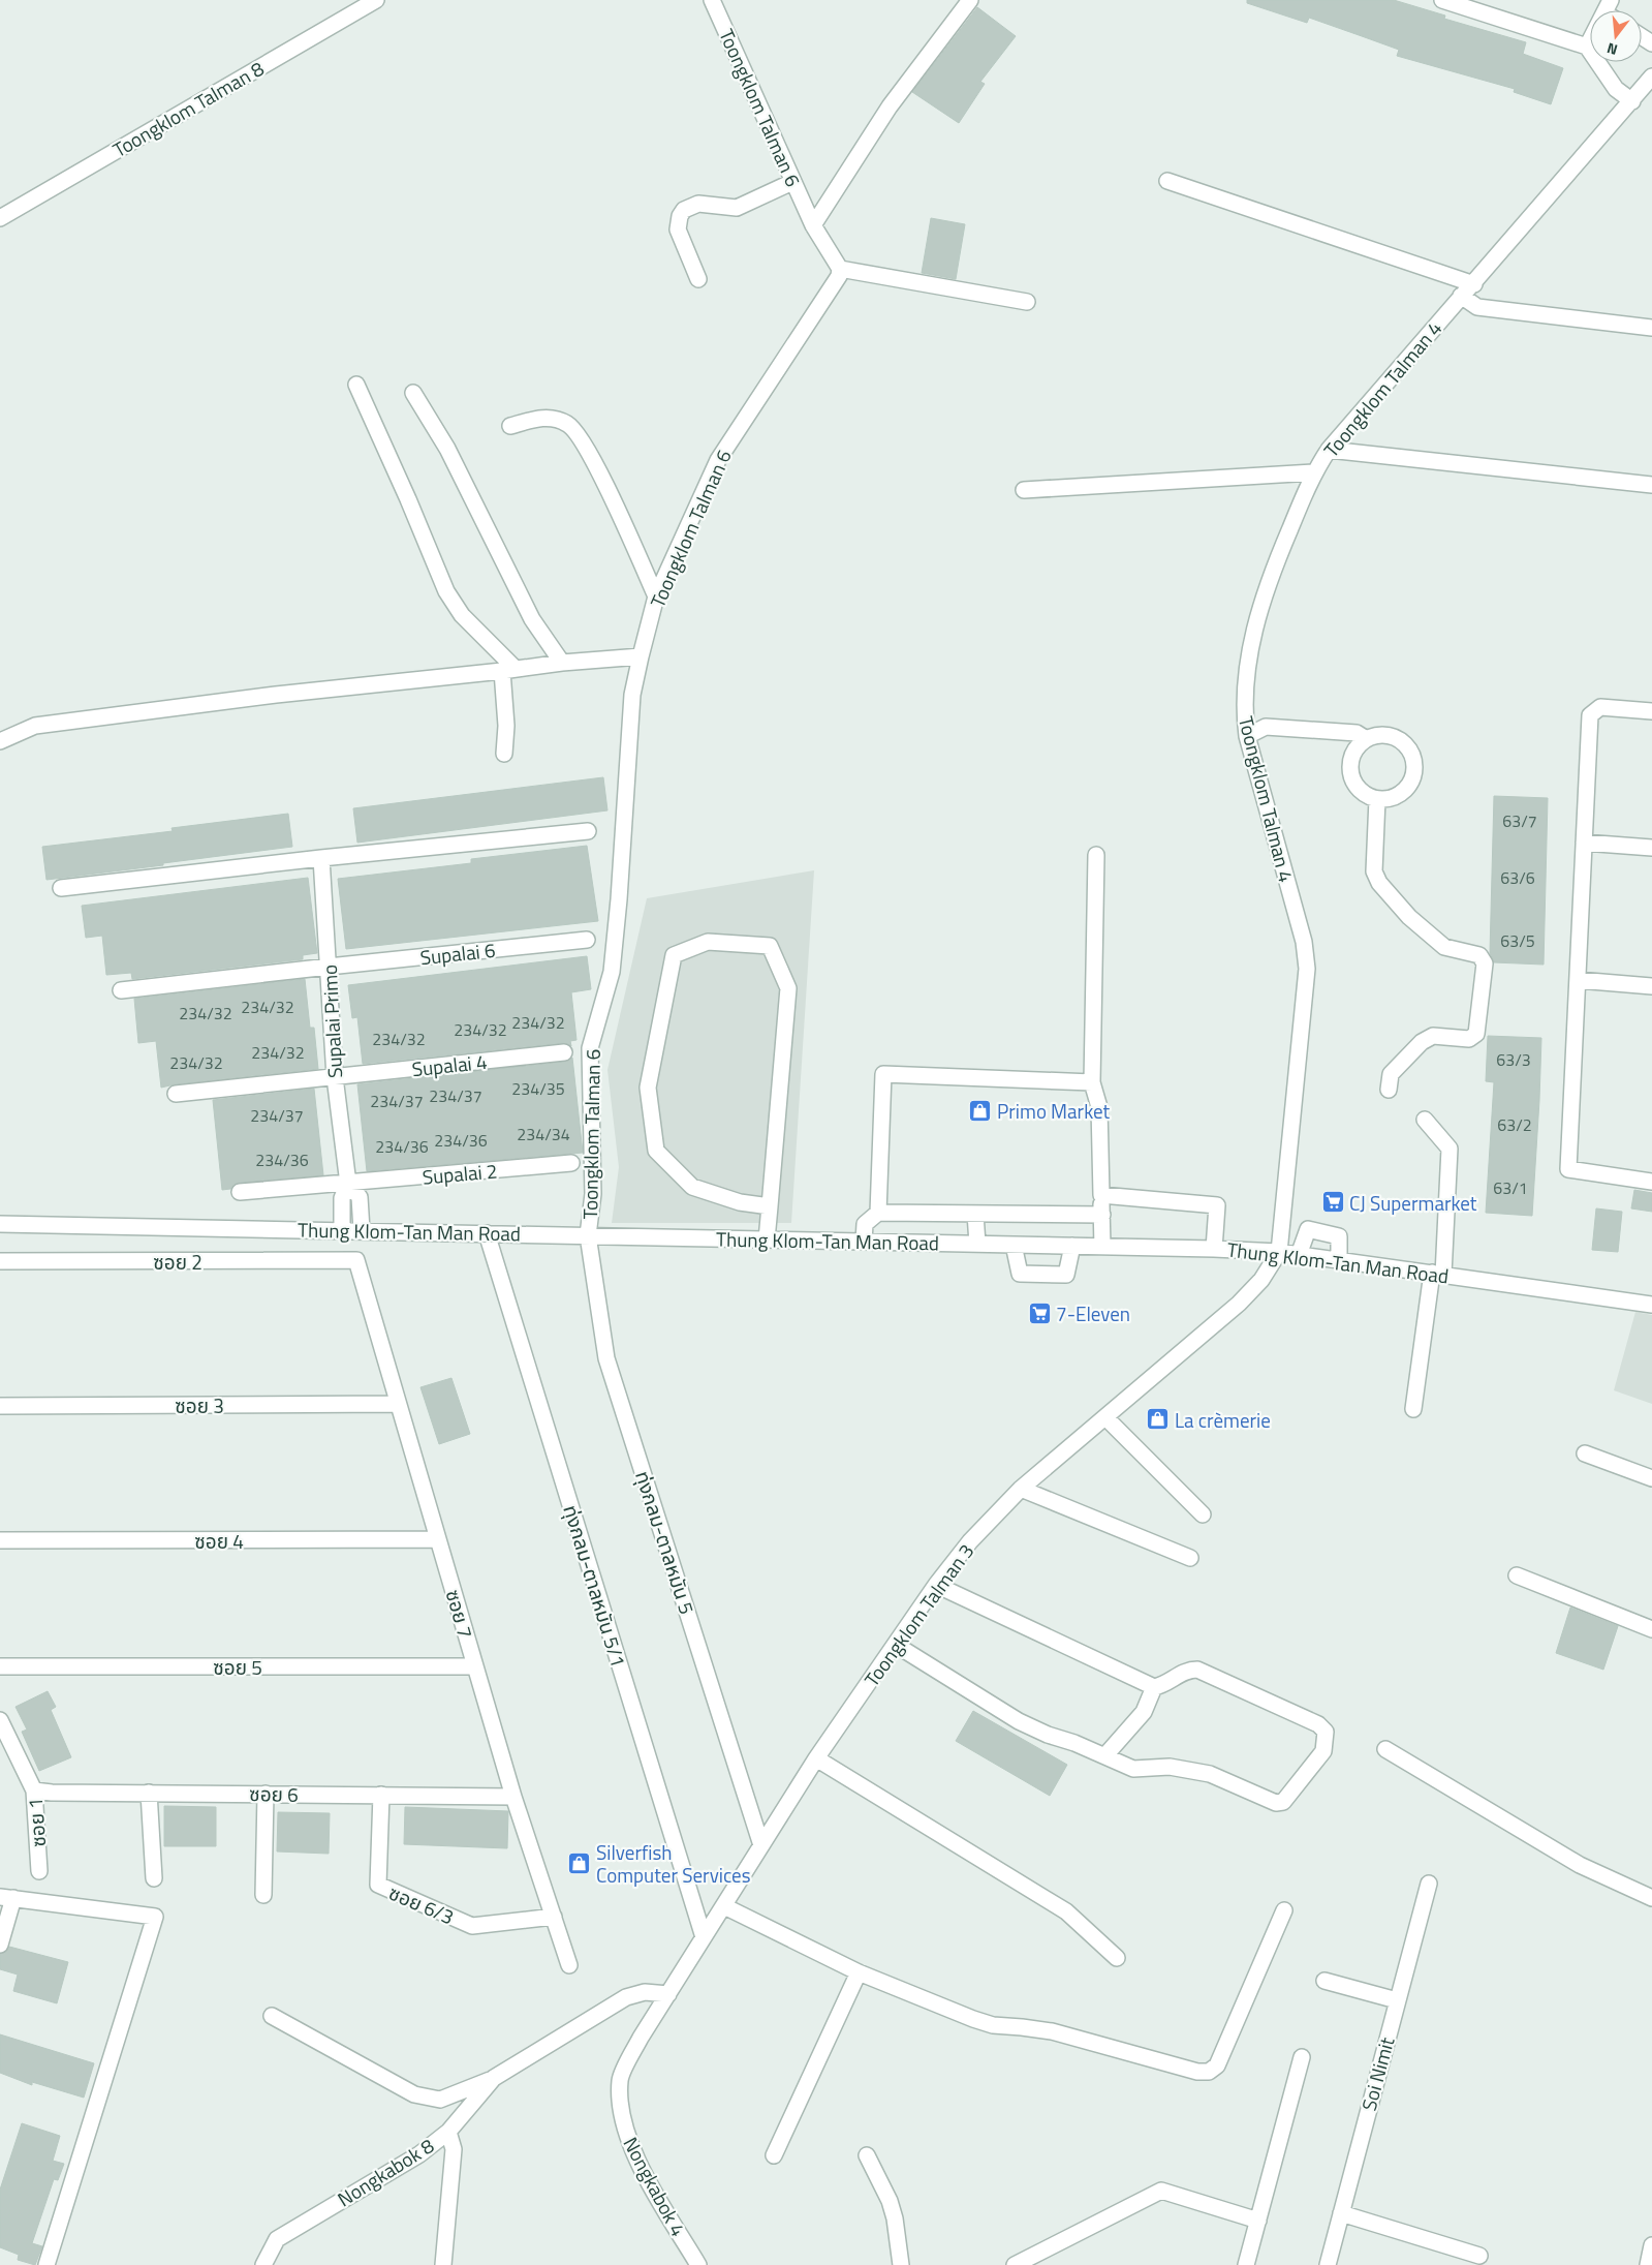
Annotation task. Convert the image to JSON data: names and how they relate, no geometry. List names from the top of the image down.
{
  "streets": {
    "street": [
      "Toongklom Talman 6",
      "Toongklom Talman 8",
      "Toongklom Talman 4",
      "Supalai 6",
      "Supalai Primo",
      "Supalai 4",
      "Supalai 2",
      "Thung Klom-Tan Man Road",
      "ซอย 2",
      "ซอย 3",
      "ซอย 4",
      "ทุ่งกลม-ตาลหมัน 5",
      "ทุ่งกลม-ตาลหมัน 5/1",
      "ซอย 7",
      "Toongklom Talman 3",
      "ซอย 5",
      "ซอย 6",
      "ซอย 1",
      "ซอย 6/3",
      "Soi Nimit",
      "Nongkabok 8",
      "Nongkabok 4"
    ]
  },
  "crossings": [
    ["Toongklom Talman 6", "Thung Klom-Tan Man Road"],
    ["Toongklom Talman 6", "ทุ่งกลม-ตาลหมัน 5"],
    ["Toongklom Talman 4", "Thung Klom-Tan Man Road"],
    ["Toongklom Talman 4", "Toongklom Talman 3"],
    ["Supalai 6", "Supalai Primo"],
    ["Supalai Primo", "Supalai 4"],
    ["Supalai Primo", "Supalai 2"],
    ["Supalai Primo", "Thung Klom-Tan Man Road"],
    ["Thung Klom-Tan Man Road", "ทุ่งกลม-ตาลหมัน 5"],
    ["Thung Klom-Tan Man Road", "ทุ่งกลม-ตาลหมัน 5/1"],
    ["Thung Klom-Tan Man Road", "Toongklom Talman 3"],
    ["ซอย 2", "ซอย 7"],
    ["ซอย 3", "ซอย 7"],
    ["ซอย 4", "ซอย 7"],
    ["ทุ่งกลม-ตาลหมัน 5", "Toongklom Talman 3"],
    ["ทุ่งกลม-ตาลหมัน 5/1", "Toongklom Talman 3"],
    ["ซอย 7", "ซอย 5"],
    ["ซอย 7", "ซอย 6"],
    ["ซอย 7", "ซอย 6/3"],
    ["Toongklom Talman 3", "Nongkabok 8"],
    ["Toongklom Talman 3", "Nongkabok 4"],
    ["ซอย 6", "ซอย 1"],
    ["ซอย 6", "ซอย 6/3"],
    ["Nongkabok 8", "Nongkabok 4"]
  ],
  "places": {
    "shop": ["Primo Market", "La crèmerie", "Silverfish Computer Services"],
    "supermarket": ["CJ Supermarket", "7-Eleven"]
  },
  "house_numbers": [
    "63/7",
    "63/6",
    "63/5",
    "234/32",
    "234/32",
    "234/32",
    "234/32",
    "234/32",
    "234/32",
    "63/3",
    "234/32",
    "234/35",
    "234/37",
    "234/37",
    "234/37",
    "63/2",
    "234/34",
    "234/36",
    "234/36",
    "234/36",
    "63/1"
  ],
  "north": "bottom"
}
